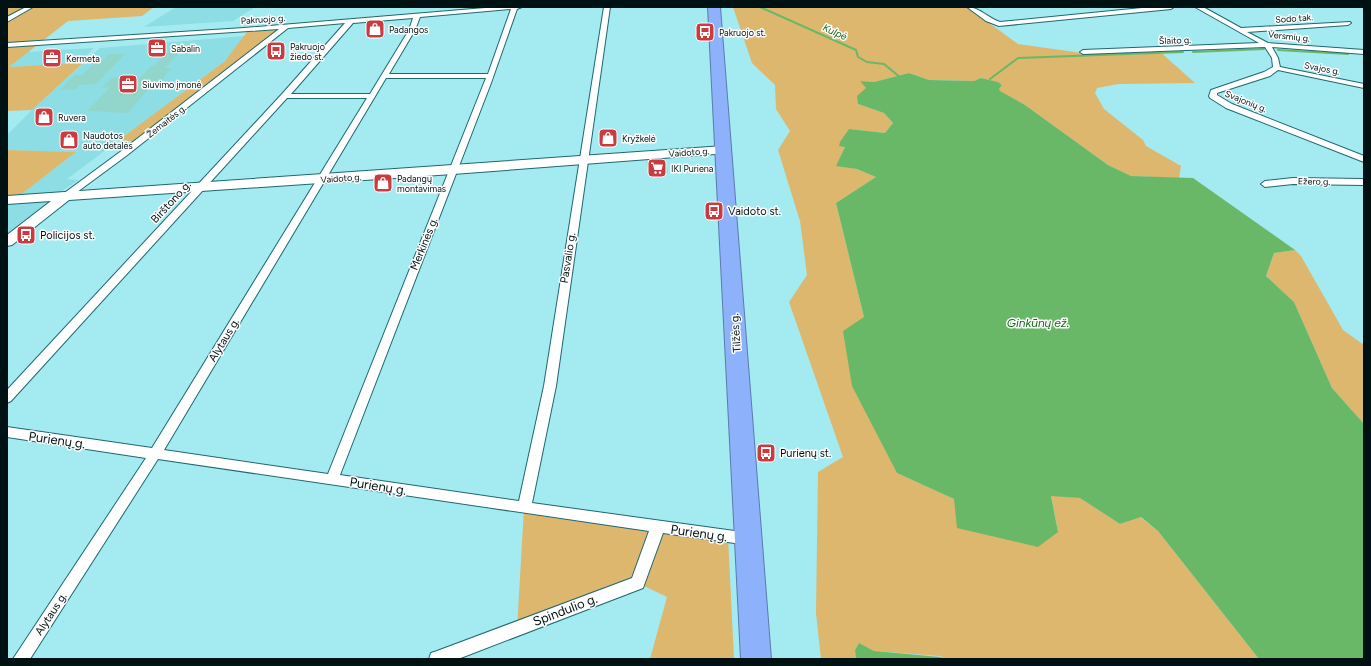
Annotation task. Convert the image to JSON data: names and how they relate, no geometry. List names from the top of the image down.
{
  "streets": {
    "highway": ["Tilžės g."],
    "main road": ["Žemaitės g.", "Vaidoto g."],
    "street": [
      "Sodo tak.",
      "Pakruojo g.",
      "Versmių g.",
      "Šlaito g.",
      "Svajos g.",
      "Svajonių g.",
      "Ežero g.",
      "Birštono g.",
      "Merkinės g.",
      "Pasvalio g.",
      "Alytaus g.",
      "Purienų g.",
      "Spindulio g."
    ]
  },
  "crossings": [
    ["Sodo tak.", "Versmių g."],
    ["Pakruojo g.", "Žemaitės g."],
    ["Pakruojo g.", "Birštono g."],
    ["Pakruojo g.", "Merkinės g."],
    ["Pakruojo g.", "Alytaus g."],
    ["Versmių g.", "Šlaito g."],
    ["Svajos g.", "Svajonių g."],
    ["Žemaitės g.", "Vaidoto g."],
    ["Vaidoto g.", "Birštono g."],
    ["Vaidoto g.", "Merkinės g."],
    ["Vaidoto g.", "Pasvalio g."],
    ["Vaidoto g.", "Tilžės g."],
    ["Vaidoto g.", "Alytaus g."],
    ["Merkinės g.", "Purienų g."],
    ["Pasvalio g.", "Purienų g."],
    ["Tilžės g.", "Purienų g."],
    ["Alytaus g.", "Purienų g."],
    ["Purienų g.", "Spindulio g."]
  ],
  "water": ["Kulpė", "Ginkūnų ež."],
  "places": {
    "shop": [
      "Padangos",
      "Ruvera",
      "Kryžkelė",
      "Naudotos auto detalės",
      "Padangų montavimas"
    ],
    "bus stop": [
      "Pakruojo st.",
      "Pakruojo žiedo st.",
      "Vaidoto st.",
      "Policijos st.",
      "Purienų st."
    ],
    "office": ["Sabalin", "Kermeta", "Siuvimo įmonė"],
    "supermarket": ["IKI Puriena"]
  }
}
